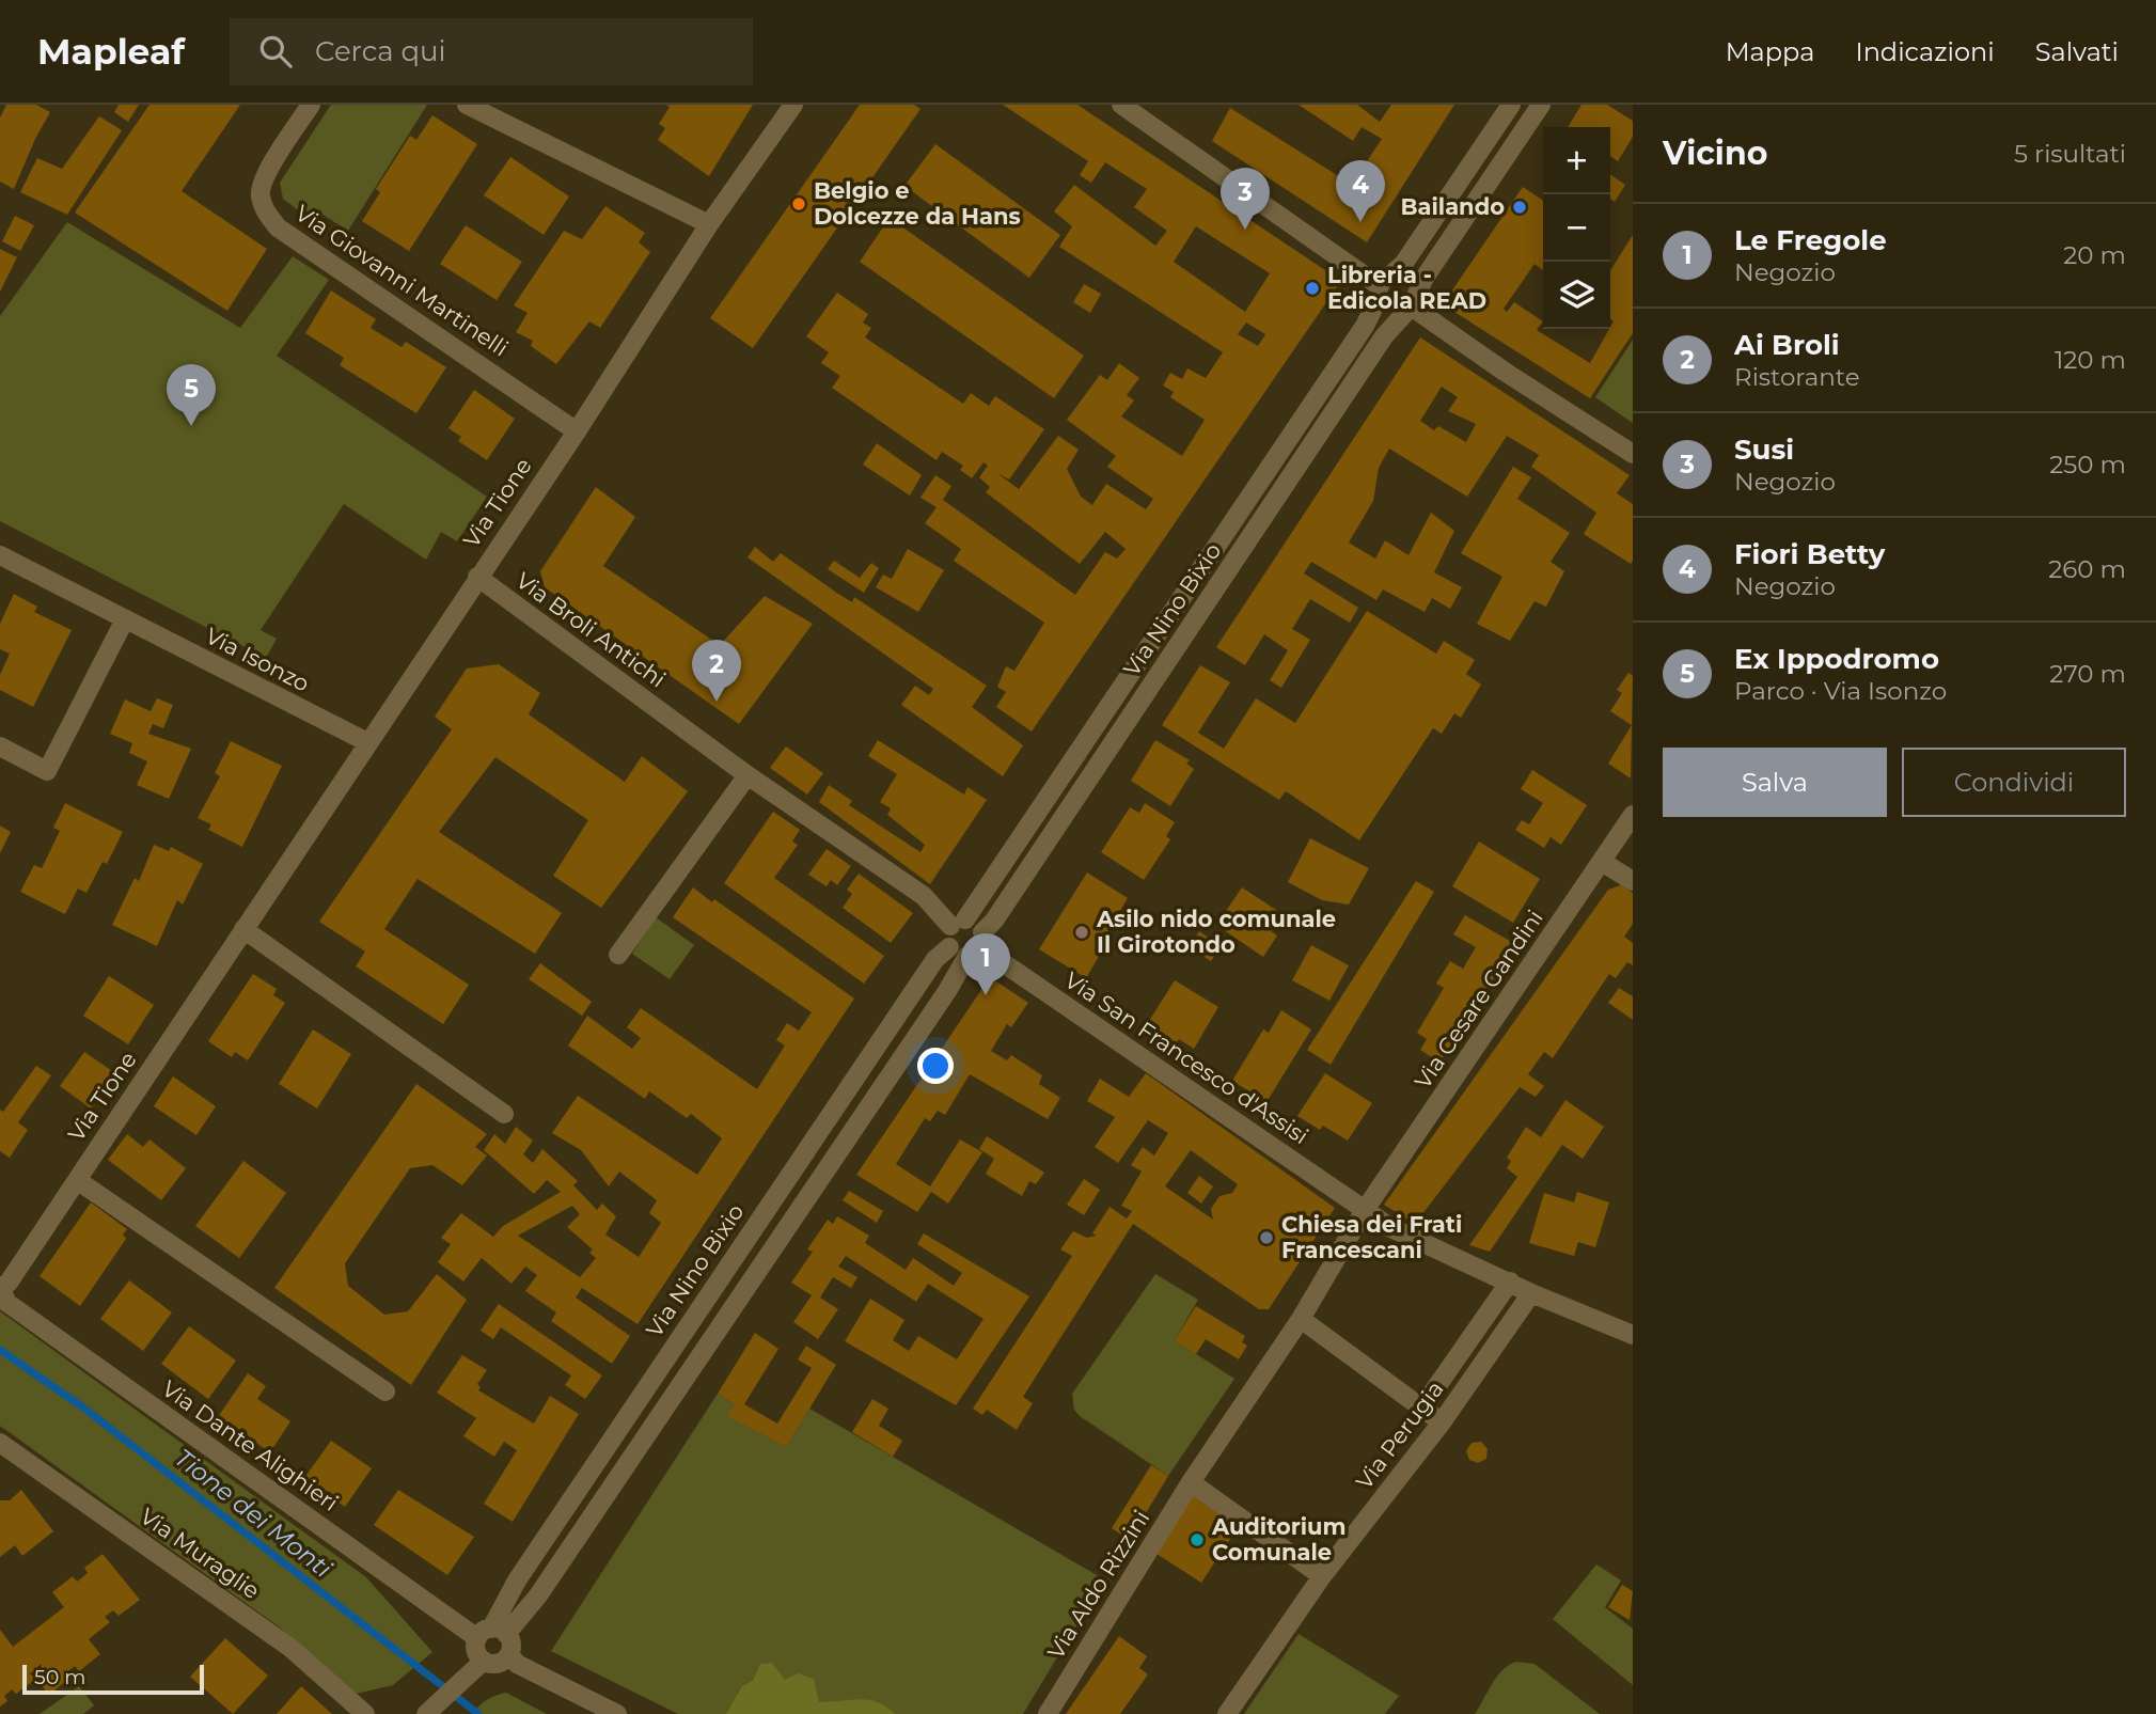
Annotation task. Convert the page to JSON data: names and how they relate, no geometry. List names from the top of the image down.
{
  "streets": {
    "street": [
      "Via Giovanni Martinelli",
      "Via Tione",
      "Via Nino Bixio",
      "Via Broli Antichi",
      "Via Isonzo",
      "Via Cesare Gandini",
      "Via San Francesco d'Assisi",
      "Via Perugia",
      "Via Dante Alighieri",
      "Via Muraglie",
      "Via Aldo Rizzini"
    ]
  },
  "crossings": [
    ["Via Giovanni Martinelli", "Via Tione"],
    ["Via Tione", "Via Broli Antichi"],
    ["Via Tione", "Via Isonzo"],
    ["Via Tione", "Via Dante Alighieri"],
    ["Via Nino Bixio", "Via Broli Antichi"],
    ["Via Nino Bixio", "Via San Francesco d'Assisi"],
    ["Via Nino Bixio", "Via Dante Alighieri"],
    ["Via Broli Antichi", "Via San Francesco d'Assisi"],
    ["Via Cesare Gandini", "Via San Francesco d'Assisi"],
    ["Via Cesare Gandini", "Via Aldo Rizzini"],
    ["Via San Francesco d'Assisi", "Via Perugia"],
    ["Via San Francesco d'Assisi", "Via Aldo Rizzini"]
  ],
  "water": ["Tione dei Monti"],
  "places": [
    "Belgio e Dolcezze da Hans",
    "Bailando",
    "Libreria - Edicola READ",
    "Asilo nido comunale Il Girotondo",
    "Chiesa dei Frati Francescani",
    "Auditorium Comunale"
  ],
  "scale_bar": "50 m",
  "page": {
    "header": "Mapleaf",
    "search": "Cerca qui",
    "nav": ["Mappa", "Indicazioni", "Salvati"],
    "heading": ["Vicino", "5 risultati"],
    "map_buttons": ["+", "−"],
    "pins": [
      "4",
      "3",
      "5",
      "2",
      "1"
    ],
    "list": [
      {
        "mark": "1",
        "name": "Le Fregole",
        "note": "Negozio",
        "value": "20 m"
      },
      {
        "mark": "2",
        "name": "Ai Broli",
        "note": "Ristorante",
        "value": "120 m"
      },
      {
        "mark": "3",
        "name": "Susi",
        "note": "Negozio",
        "value": "250 m"
      },
      {
        "mark": "4",
        "name": "Fiori Betty",
        "note": "Negozio",
        "value": "260 m"
      },
      {
        "mark": "5",
        "name": "Ex Ippodromo",
        "note": "Parco · Via Isonzo",
        "value": "270 m"
      }
    ],
    "buttons": ["Salva", "Condividi"],
    "scale": "50 m"
  }
}
